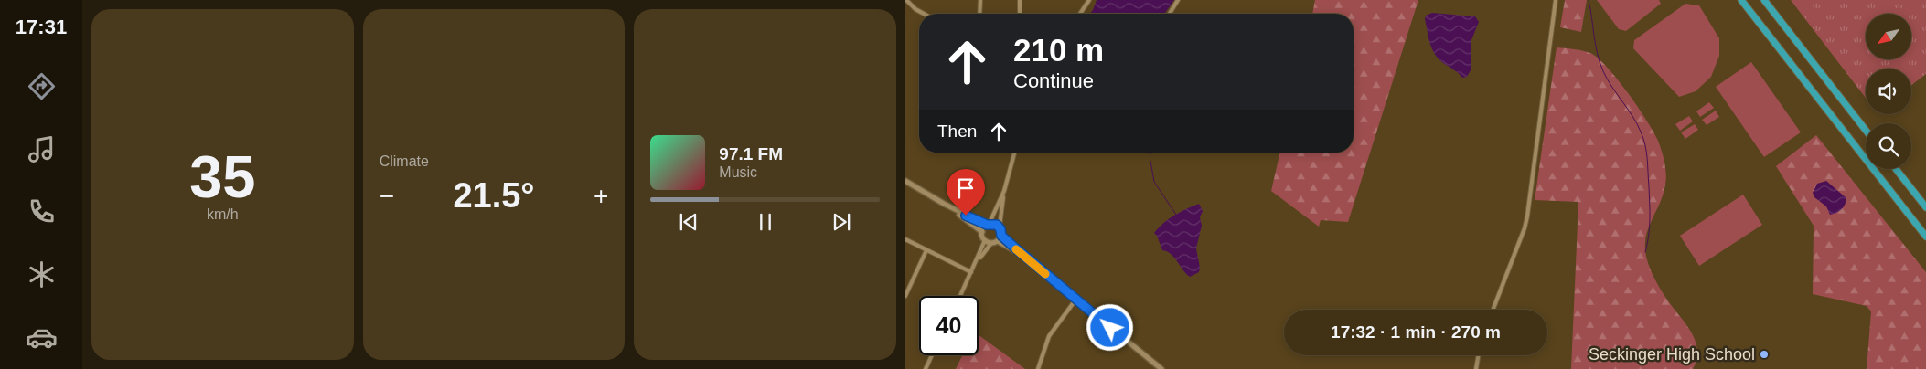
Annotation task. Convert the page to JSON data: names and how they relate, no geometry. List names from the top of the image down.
{
  "places": ["Seckinger High School"],
  "north": "bottom left",
  "page": {
    "tabs": "17:31",
    "tile": [
      ["35", "km/h"],
      "Climate"
    ],
    "turn": ["210 m", "Continue"],
    "then": "Then",
    "song": ["97.1 FM", "Music"],
    "heat": ["−", "21.5°", "+"],
    "limit": "40",
    "trip": "17:32 · 1 min · 270 m"
  }
}
